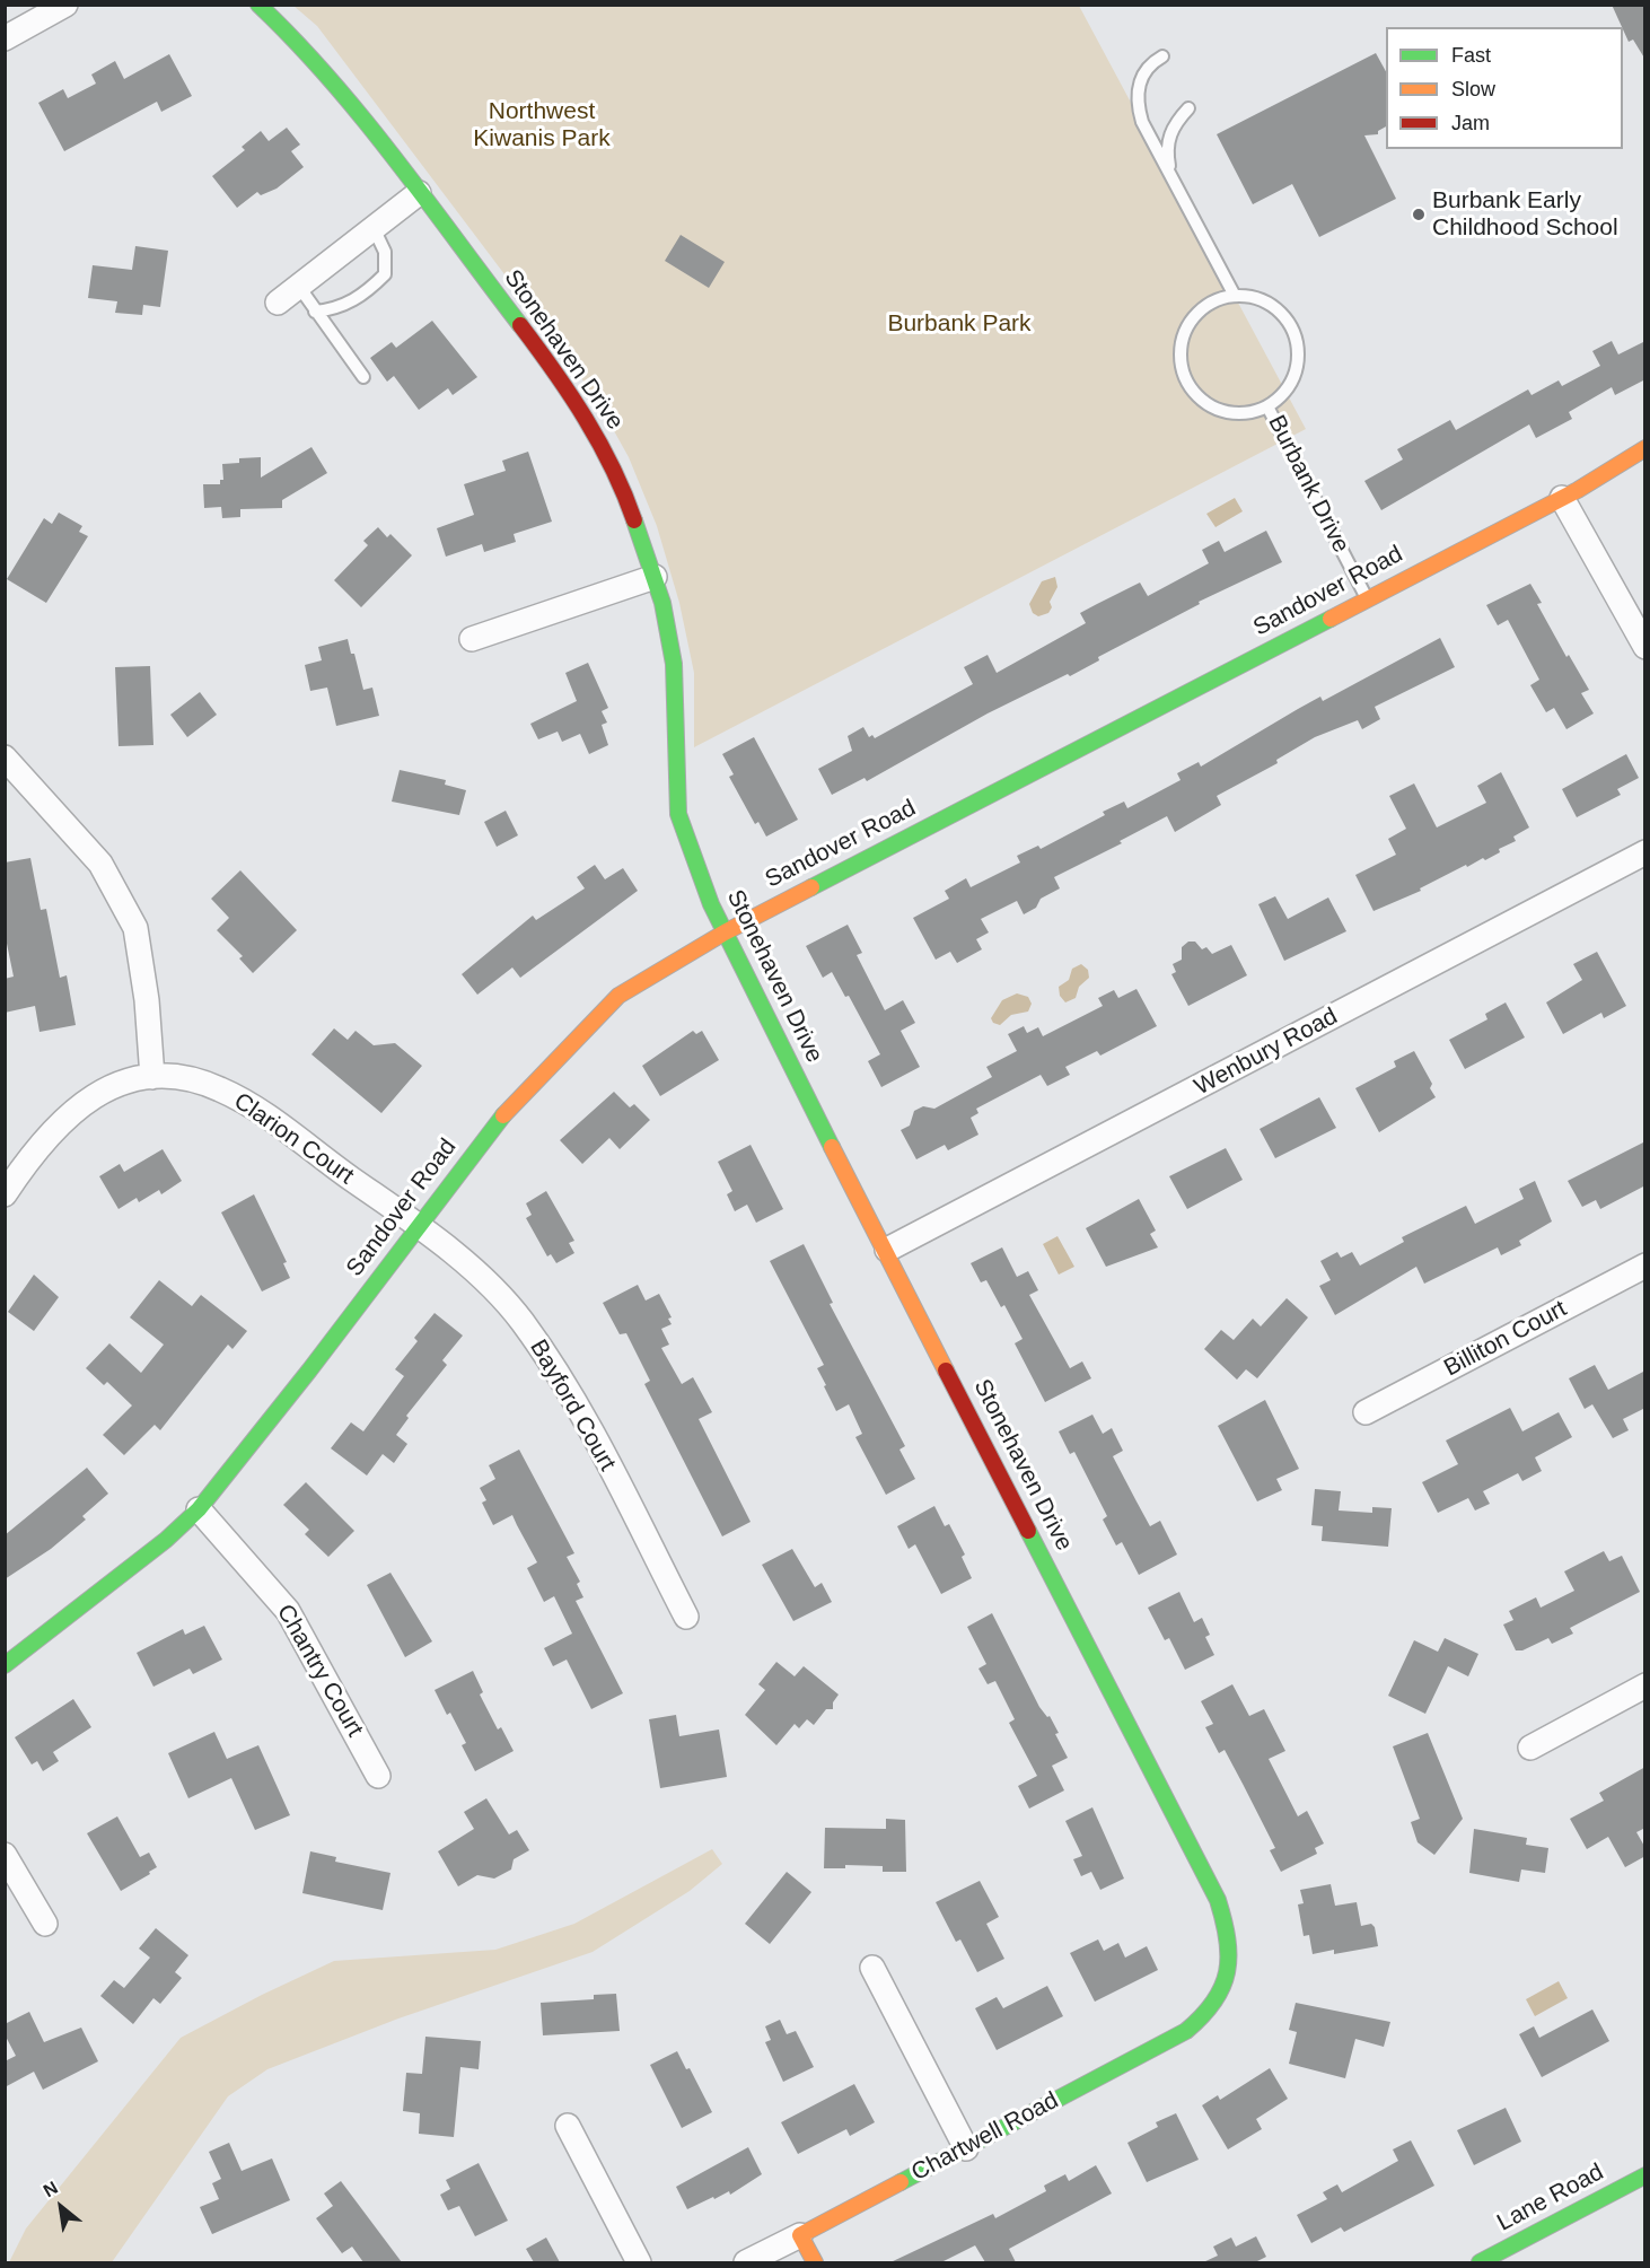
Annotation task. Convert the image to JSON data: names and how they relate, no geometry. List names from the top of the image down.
{
  "streets": {
    "street": [
      "Stonehaven Drive",
      "Sandover Road",
      "Wenbury Road",
      "Clarion Court",
      "Billiton Court",
      "Bayford Court",
      "Chantry Court",
      "Chartwell Road",
      "Lane Road"
    ],
    "lane": ["Burbank Drive"]
  },
  "crossings": [
    ["Stonehaven Drive", "Sandover Road"],
    ["Stonehaven Drive", "Wenbury Road"],
    ["Stonehaven Drive", "Chartwell Road"],
    ["Burbank Drive", "Sandover Road"],
    ["Sandover Road", "Clarion Court"],
    ["Sandover Road", "Bayford Court"],
    ["Sandover Road", "Chantry Court"],
    ["Clarion Court", "Bayford Court"]
  ],
  "parks": ["Northwest Kiwanis Park", "Burbank Park"],
  "places": ["Burbank Early Childhood School"],
  "legend": ["Fast", "Slow", "Jam"],
  "north": "top left"
}
